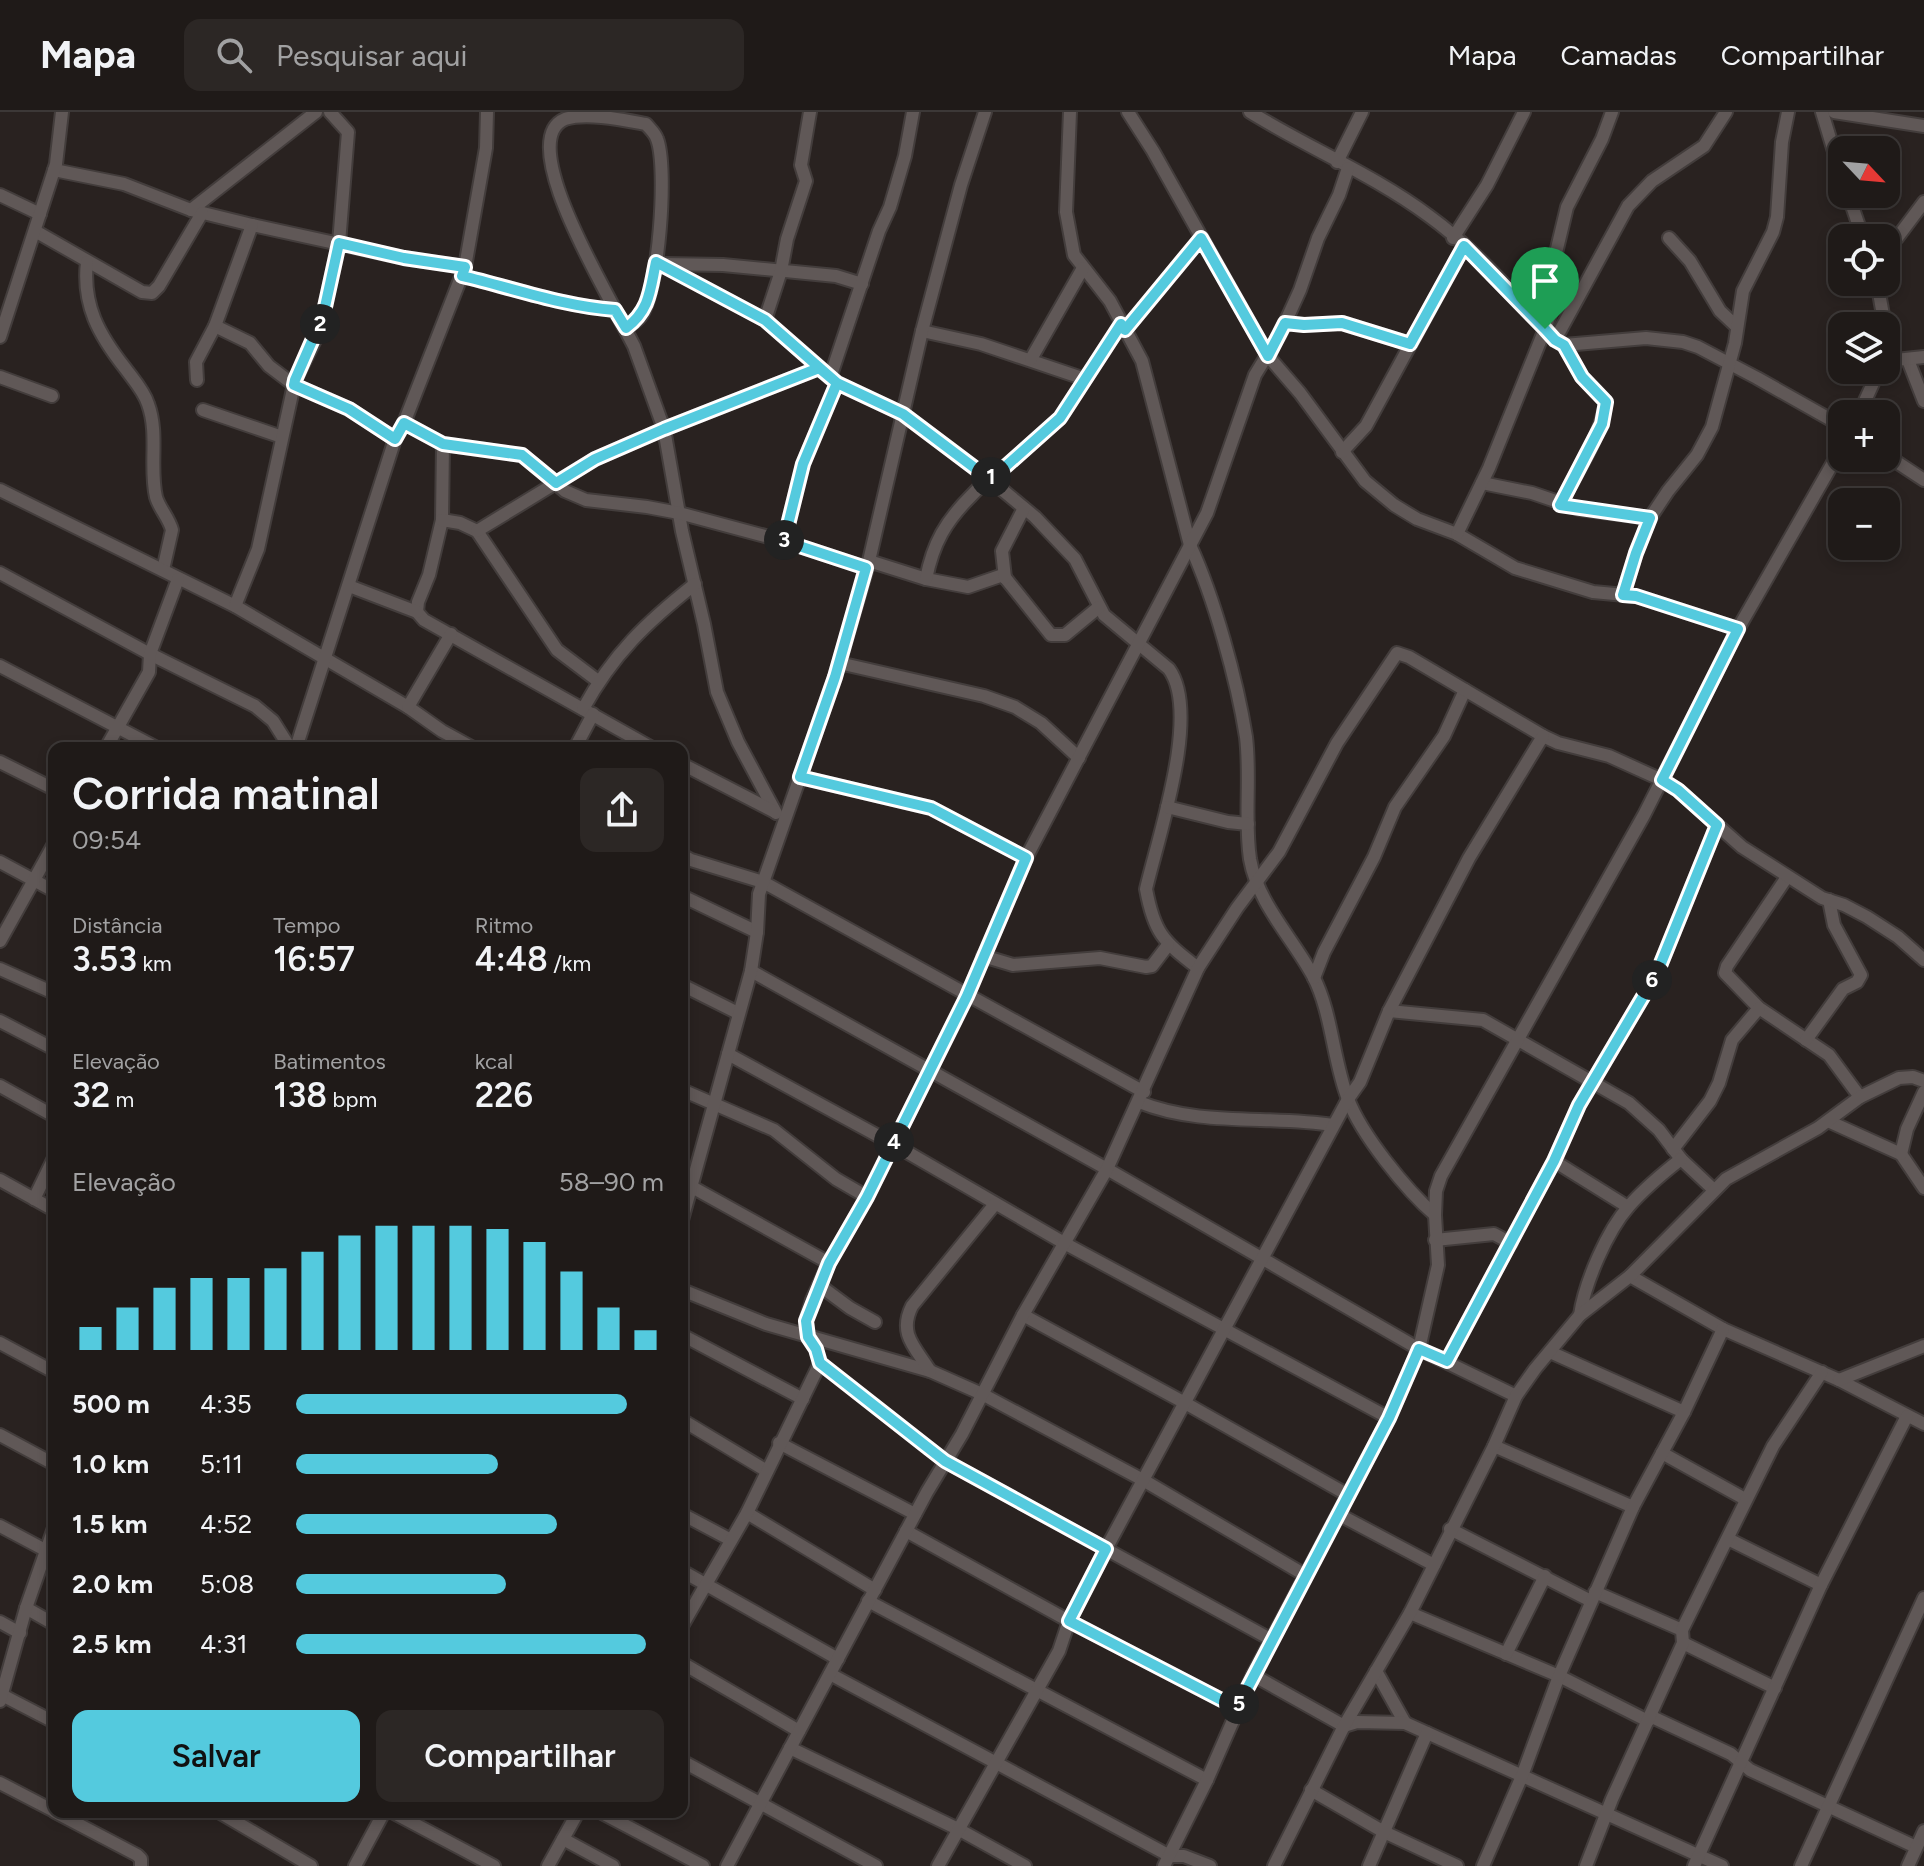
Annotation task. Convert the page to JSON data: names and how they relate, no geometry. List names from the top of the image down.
{
  "north": "bottom right",
  "page": {
    "header": "Mapa",
    "search": "Pesquisar aqui",
    "nav": ["Mapa", "Camadas", "Compartilhar"],
    "map_buttons": ["+", "−"],
    "pins": [
      "2",
      "1",
      "3",
      "6",
      "4",
      "5"
    ],
    "heading": ["Corrida matinal", "09:54"],
    "stats": [
      ["Distância", "3.53 km"],
      ["Tempo", "16:57"],
      ["Ritmo", "4:48 /km"],
      ["Elevação", "32 m"],
      ["Batimentos", "138 bpm"],
      ["kcal", "226"]
    ],
    "chart": ["Elevação", "58–90 m"],
    "list": [
      {
        "name": "500 m",
        "note": "4:35"
      },
      {
        "name": "1.0 km",
        "note": "5:11"
      },
      {
        "name": "1.5 km",
        "note": "4:52"
      },
      {
        "name": "2.0 km",
        "note": "5:08"
      },
      {
        "name": "2.5 km",
        "note": "4:31"
      }
    ],
    "buttons": ["Salvar", "Compartilhar"]
  }
}
